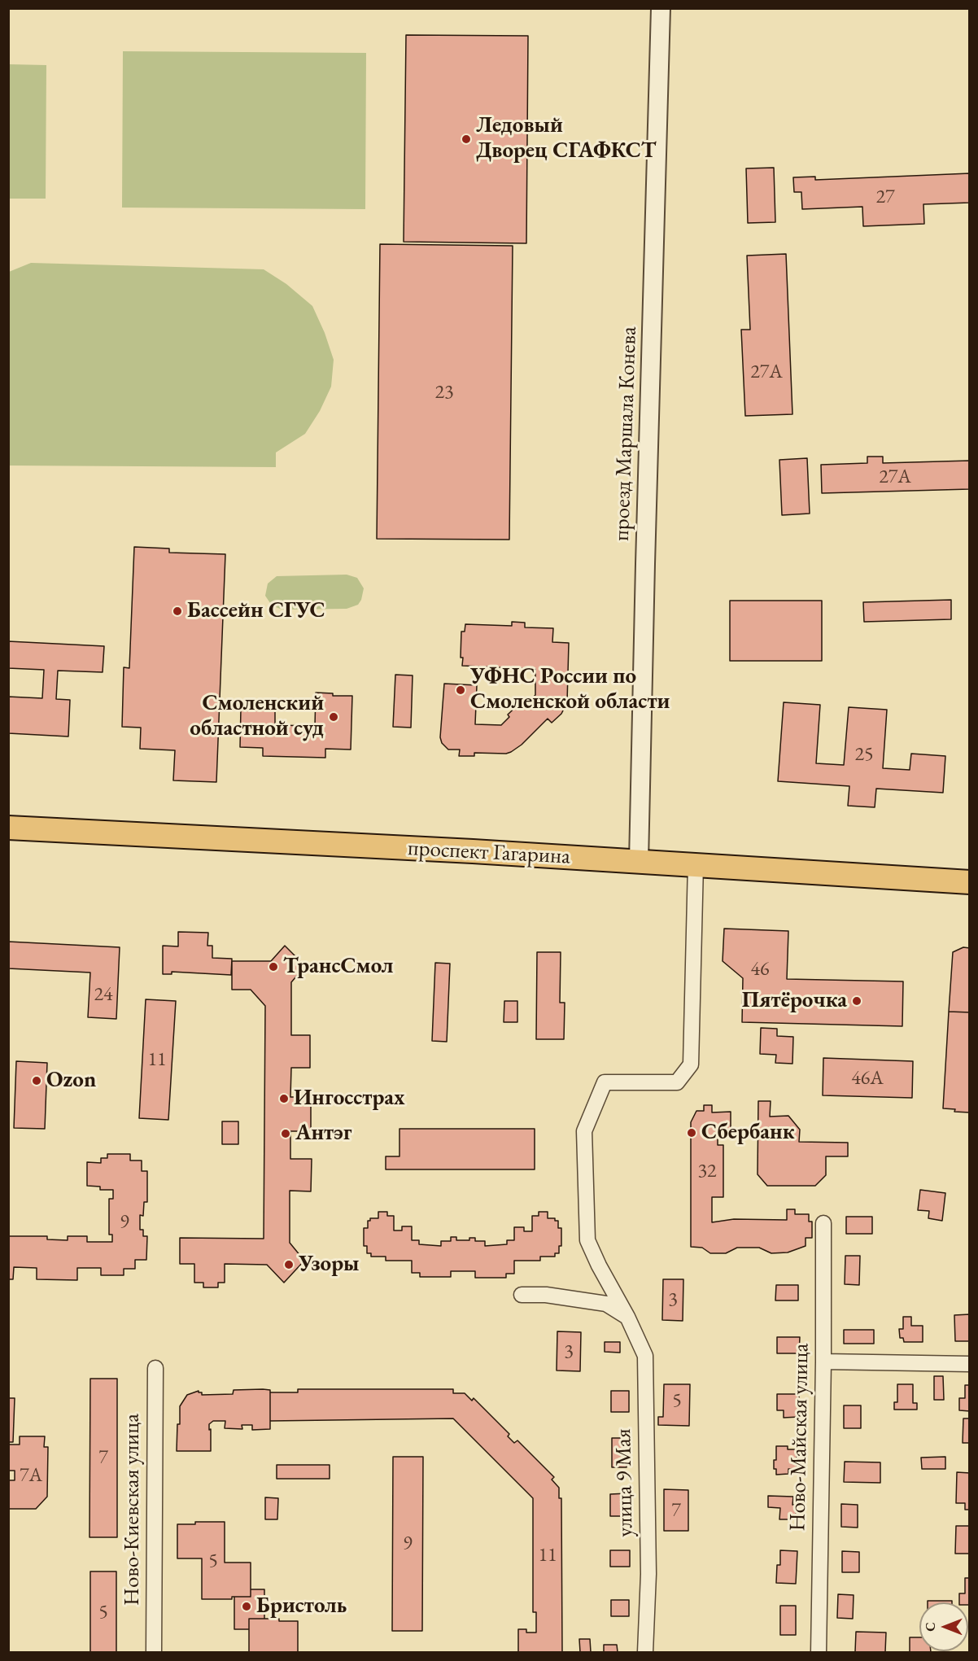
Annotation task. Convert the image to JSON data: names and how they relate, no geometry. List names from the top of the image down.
{
  "streets": {
    "main road": ["проспект Гагарина"],
    "street": [
      "проезд Маршала Конева",
      "Ново-Майская улица",
      "улица 9 Мая",
      "Ново-Киевская улица"
    ]
  },
  "crossings": [
    ["проезд Маршала Конева", "проспект Гагарина"],
    ["проспект Гагарина", "улица 9 Мая"]
  ],
  "places": [
    "Ледовый Дворец СГАФКСТ",
    "Бассейн СГУС",
    "УФНС России по Смоленской области",
    "Смоленский областной суд",
    "ТрансСмол",
    "Пятёрочка",
    "Ozon",
    "Ингосстрах",
    "Сбербанк",
    "Антэг",
    "Узоры",
    "Бристоль"
  ],
  "house_numbers": [
    "27",
    "27А",
    "23",
    "27А",
    "25",
    "46",
    "24",
    "11",
    "46А",
    "32",
    "9",
    "3",
    "3",
    "5",
    "7",
    "7А",
    "7",
    "9",
    "11",
    "5",
    "5"
  ],
  "north": "left"
}
